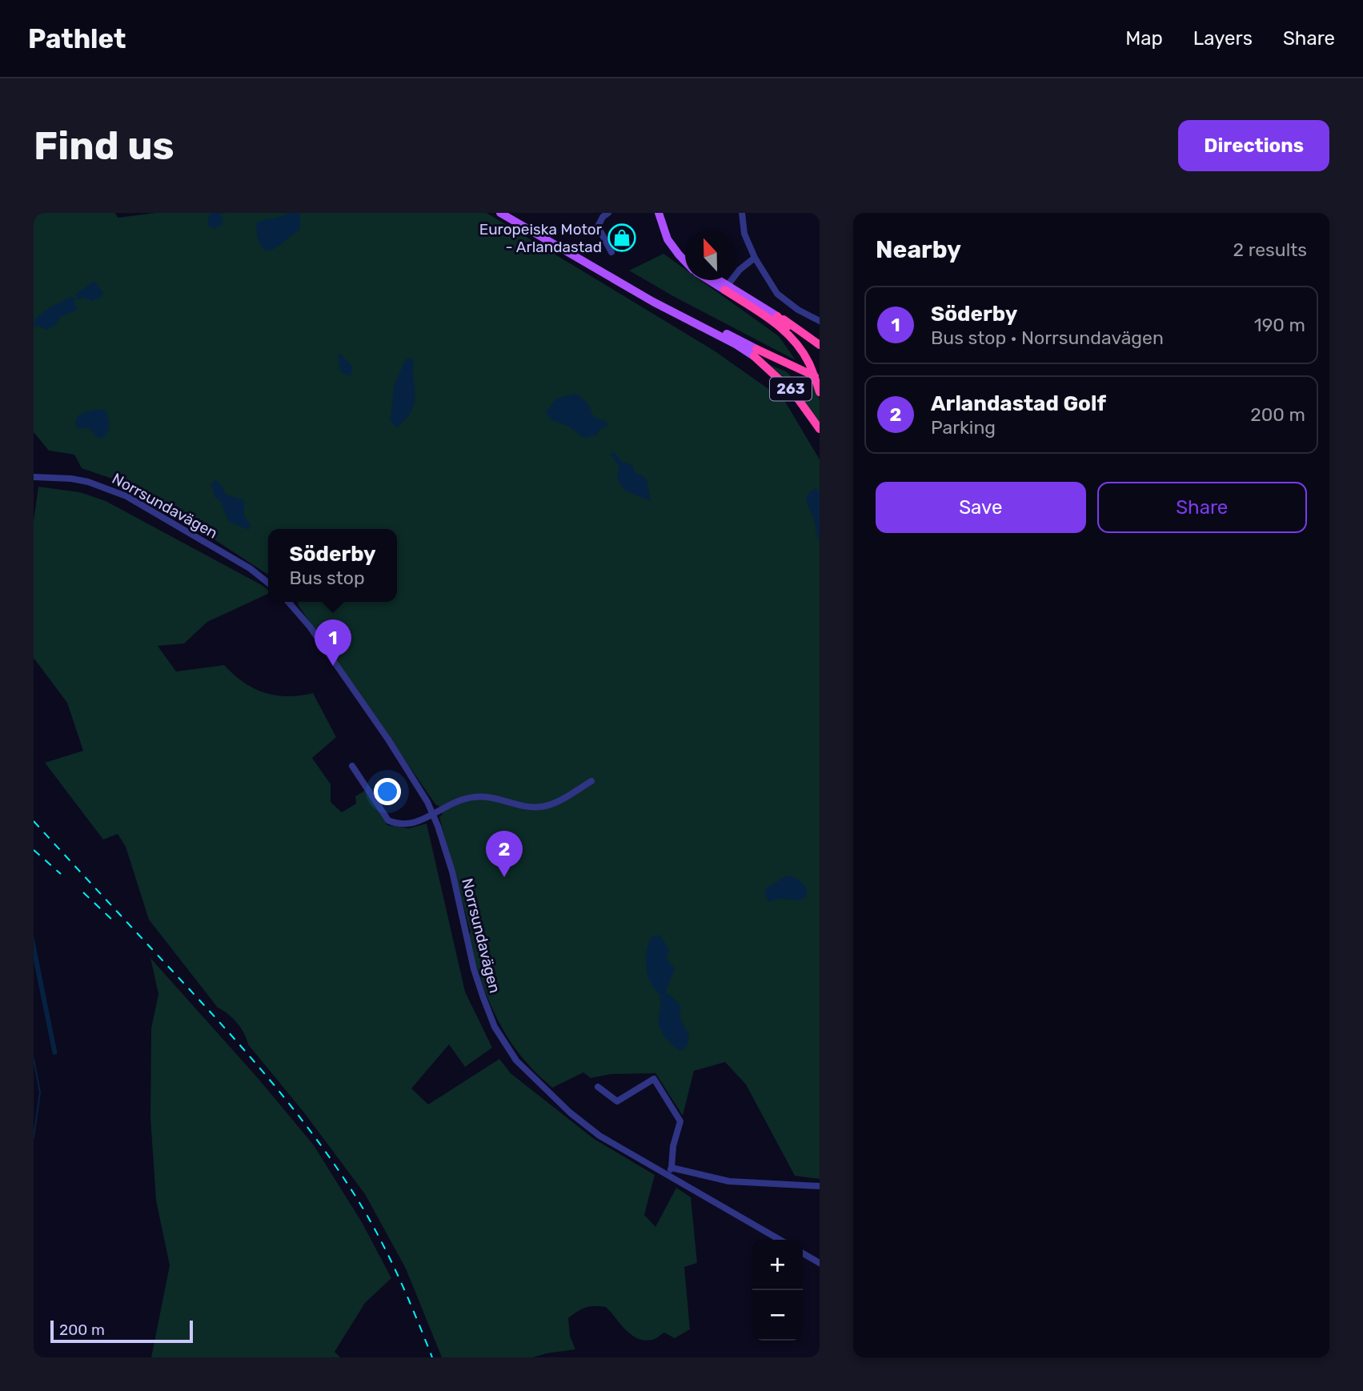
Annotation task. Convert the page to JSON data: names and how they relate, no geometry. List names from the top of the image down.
{
  "streets": {
    "highway": ["263"],
    "street": ["Norrsundavägen"]
  },
  "places": {
    "shop": ["Europeiska Motor - Arlandastad"]
  },
  "scale_bar": "200 m",
  "north": "top",
  "page": {
    "header": "Pathlet",
    "nav": ["Map", "Layers", "Share"],
    "buttons": [
      "Directions",
      ["Save", "Share"]
    ],
    "title": "Find us",
    "heading": ["Nearby", "2 results"],
    "list": [
      {
        "mark": "1",
        "name": "Söderby",
        "note": "Bus stop · Norrsundavägen",
        "value": "190 m"
      },
      {
        "mark": "2",
        "name": "Arlandastad Golf",
        "note": "Parking",
        "value": "200 m"
      }
    ],
    "popup": ["Söderby", "Bus stop"],
    "pins": ["1", "2"],
    "map_buttons": ["+", "−"],
    "scale": "200 m"
  }
}
